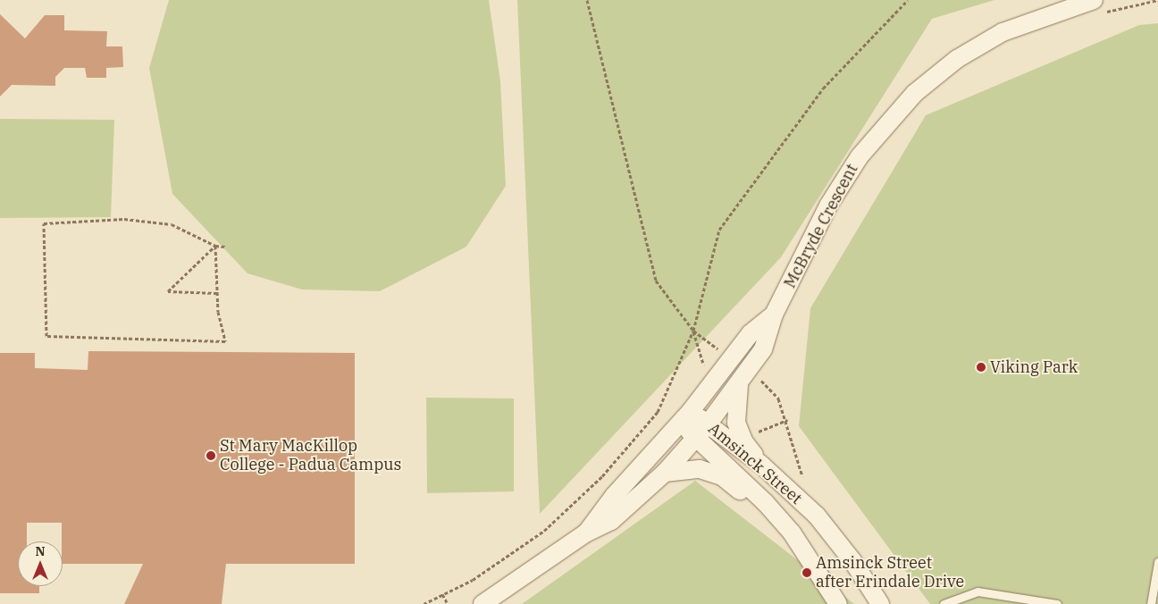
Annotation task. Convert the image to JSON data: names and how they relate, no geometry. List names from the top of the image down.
{
  "streets": {
    "street": ["McBryde Crescent", "Amsinck Street"]
  },
  "crossings": [
    ["McBryde Crescent", "Amsinck Street"]
  ],
  "places": ["Viking Park", "St Mary MacKillop College - Padua Campus", "Amsinck Street after Erindale Drive"],
  "north": "top"
}
